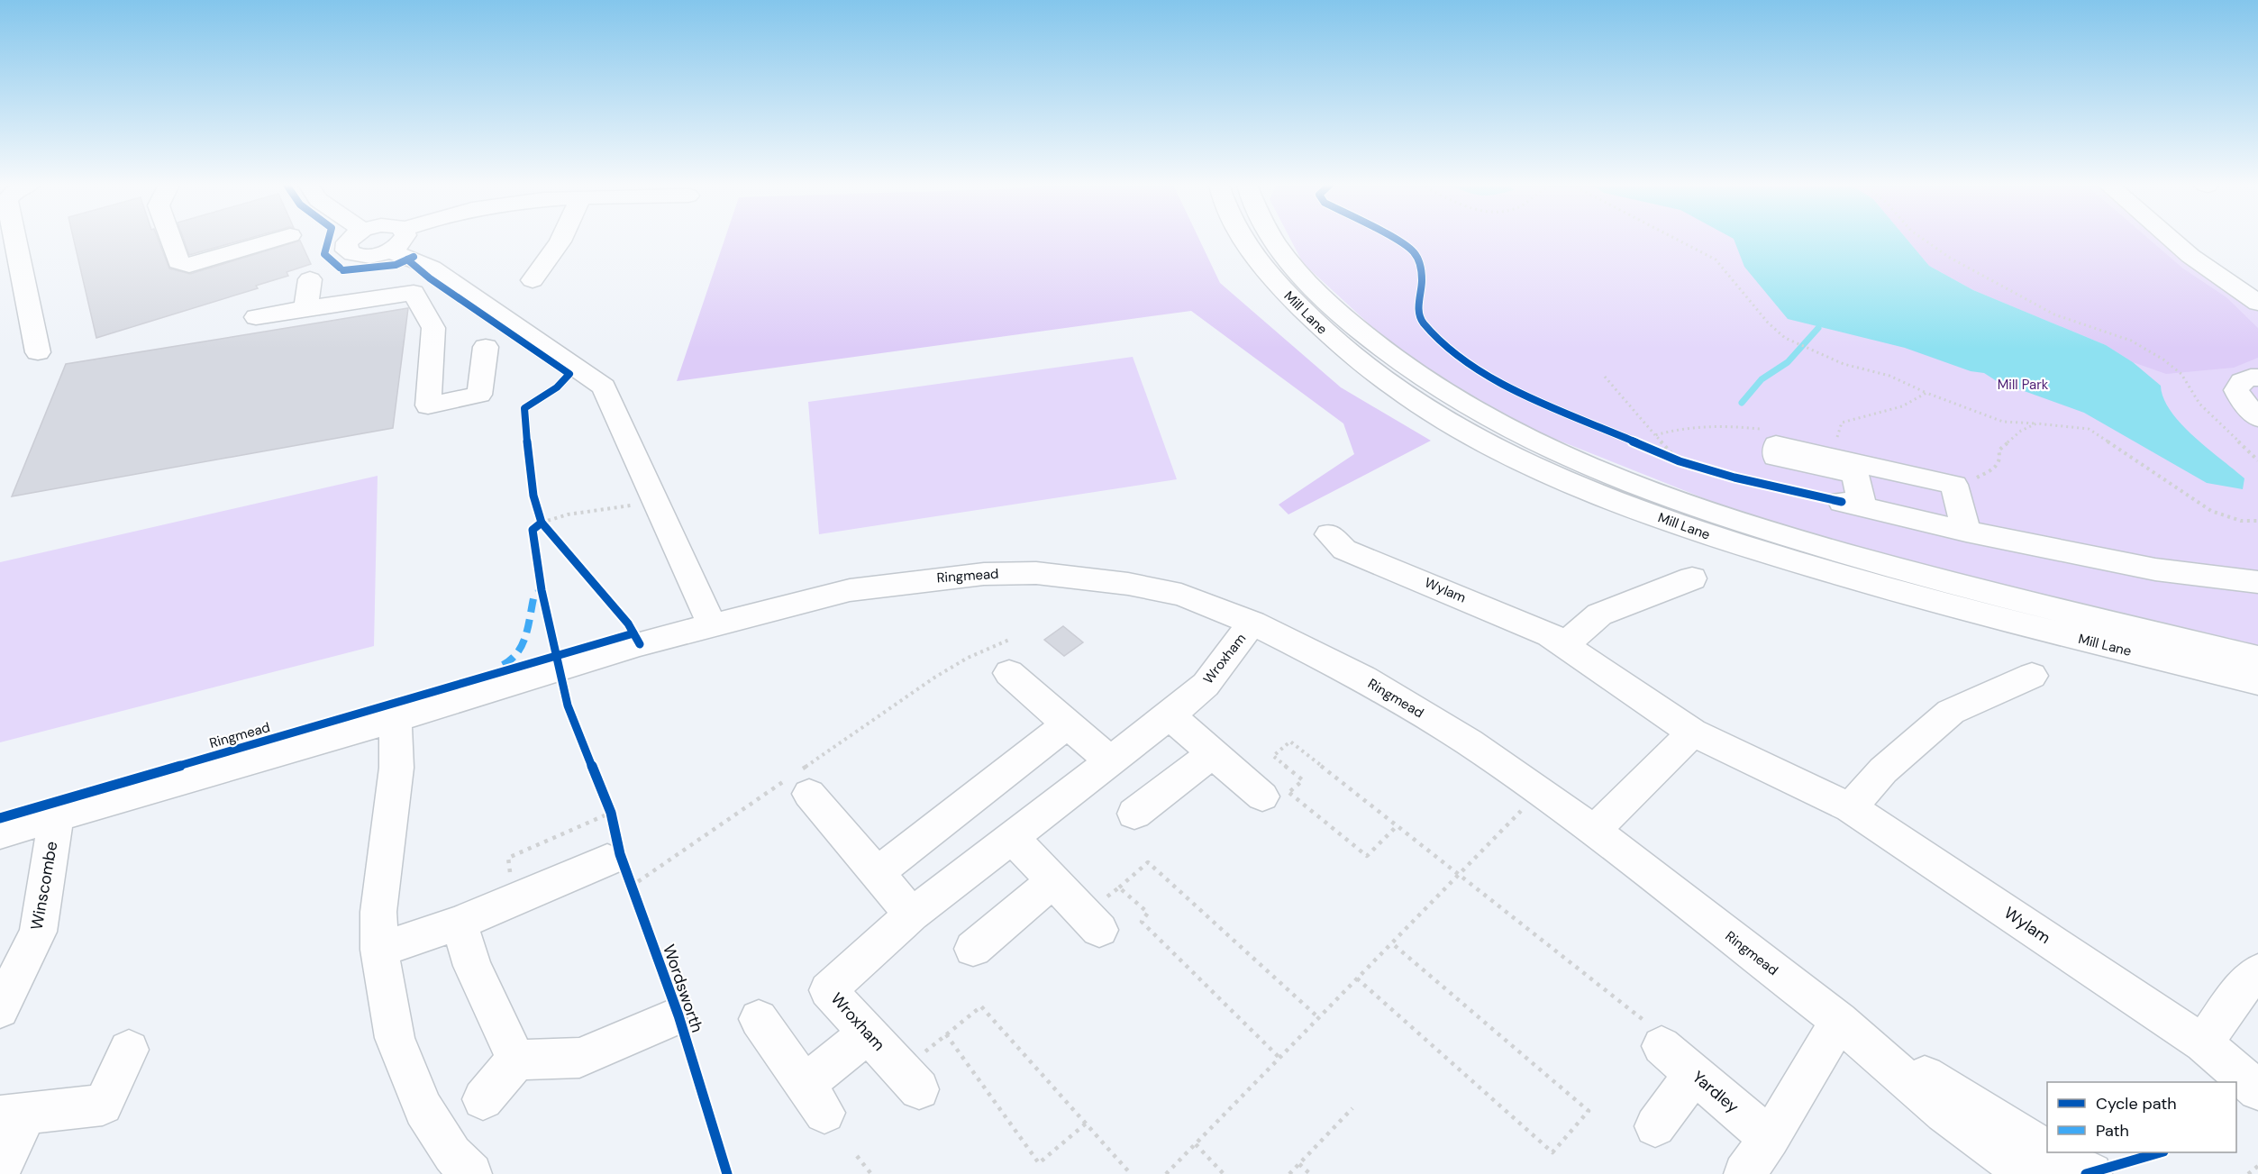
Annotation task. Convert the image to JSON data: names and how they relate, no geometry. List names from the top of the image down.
{
  "streets": {
    "street": [
      "Mill Lane",
      "Ringmead",
      "Wylam",
      "Wroxham",
      "Winscombe",
      "Wordsworth",
      "Yardley"
    ]
  },
  "crossings": [
    ["Ringmead", "Wroxham"],
    ["Ringmead", "Winscombe"]
  ],
  "parks": ["Mill Park"],
  "legend": ["Cycle path", "Path"]
}
